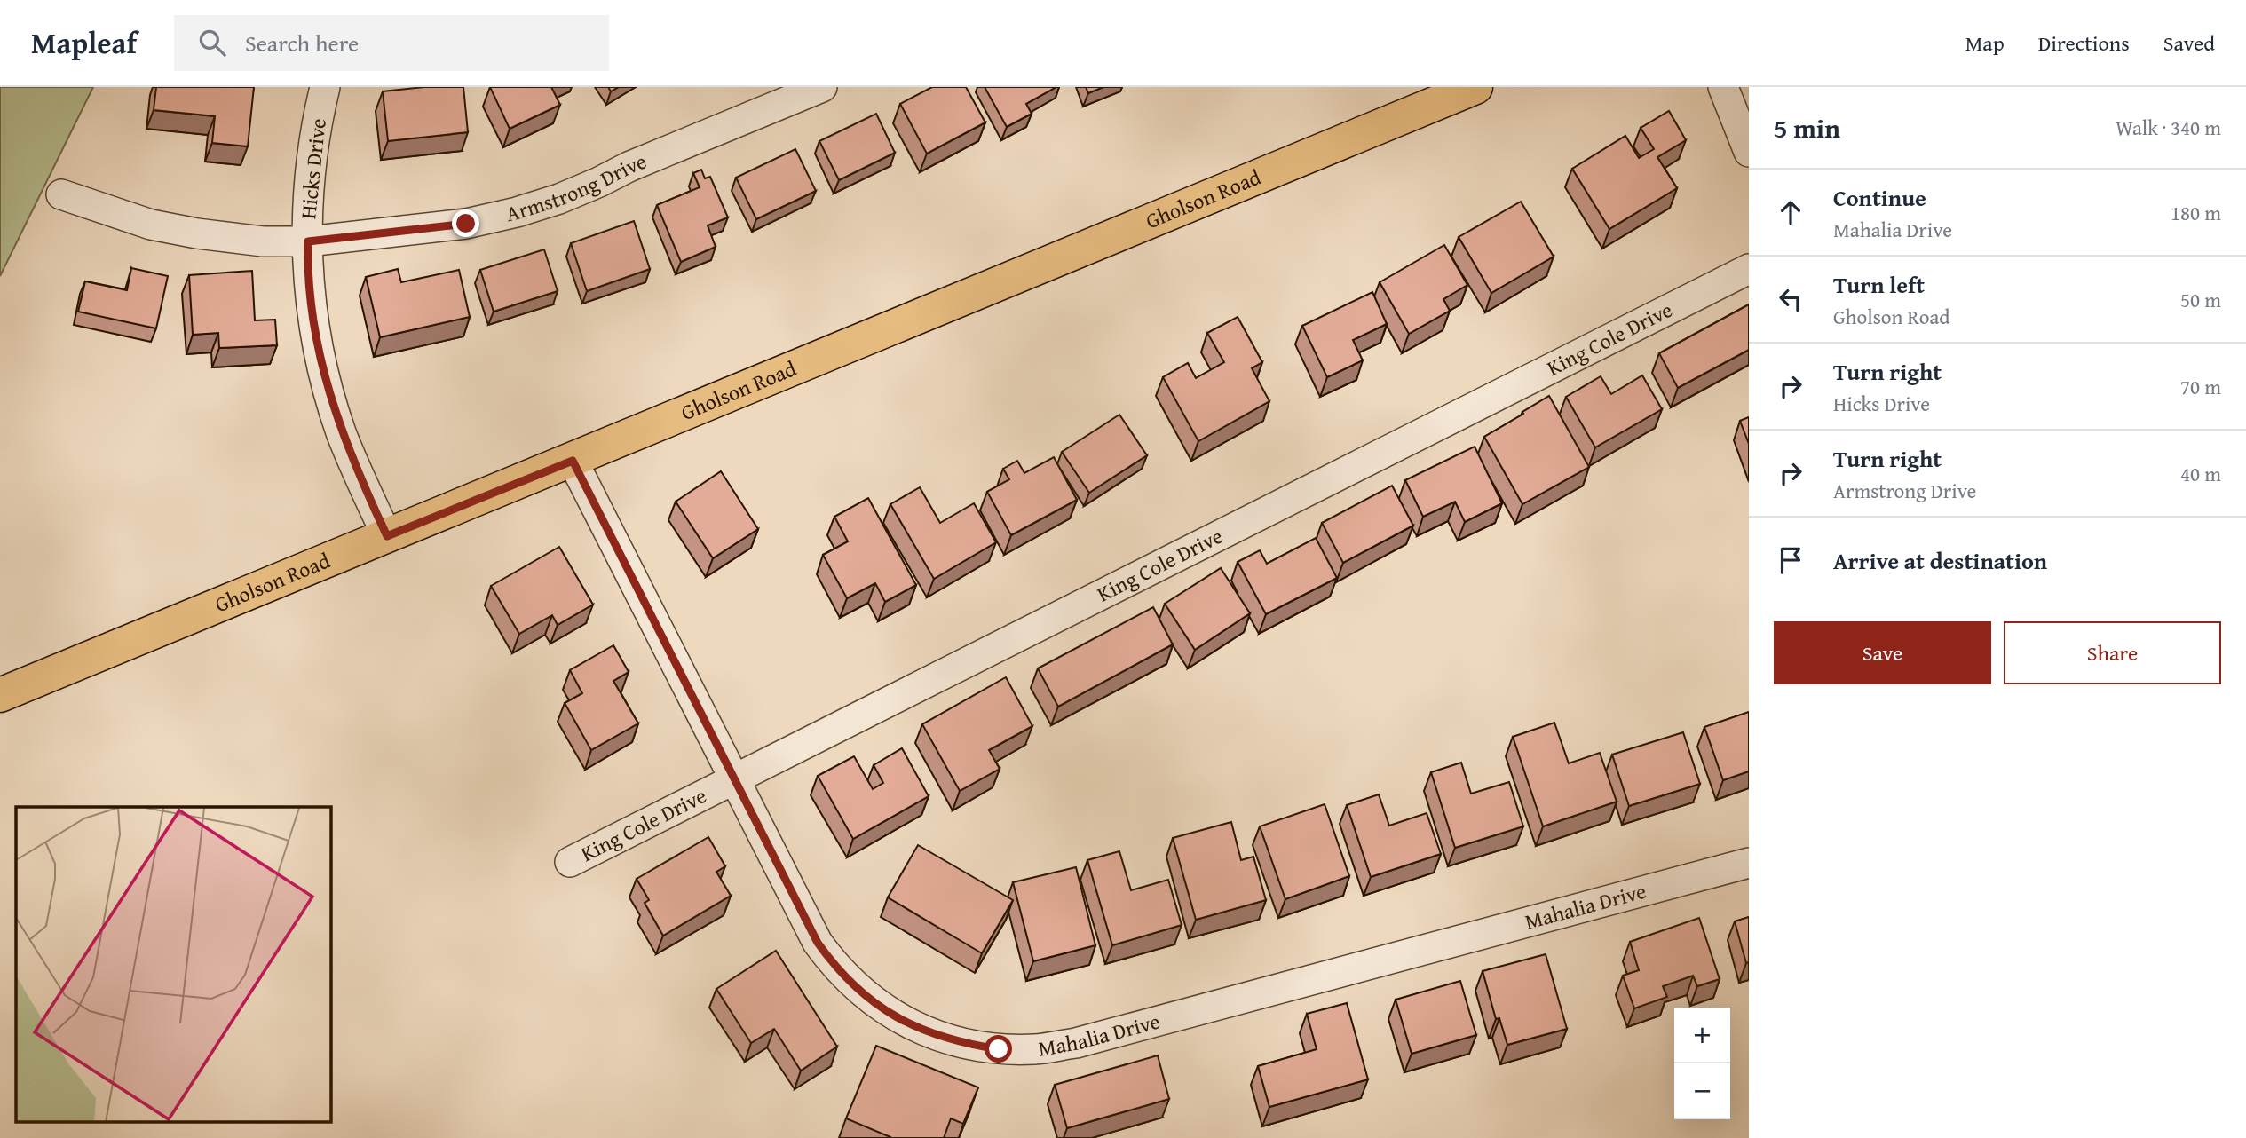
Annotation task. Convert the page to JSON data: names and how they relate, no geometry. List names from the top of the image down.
{
  "streets": {
    "main road": ["Gholson Road"],
    "street": [
      "Hicks Drive",
      "Armstrong Drive",
      "King Cole Drive",
      "Mahalia Drive"
    ]
  },
  "crossings": [
    ["Hicks Drive", "Armstrong Drive"],
    ["Hicks Drive", "Gholson Road"],
    ["Gholson Road", "Mahalia Drive"],
    ["King Cole Drive", "Mahalia Drive"]
  ],
  "page": {
    "header": "Mapleaf",
    "search": "Search here",
    "nav": ["Map", "Directions", "Saved"],
    "heading": ["5 min", "Walk · 340 m"],
    "list": [
      ["Continue", "Mahalia Drive", "180 m"],
      ["Turn left", "Gholson Road", "50 m"],
      ["Turn right", "Hicks Drive", "70 m"],
      ["Turn right", "Armstrong Drive", "40 m"],
      "Arrive at destination"
    ],
    "buttons": ["Save", "Share"],
    "map_buttons": ["+", "−"]
  }
}
